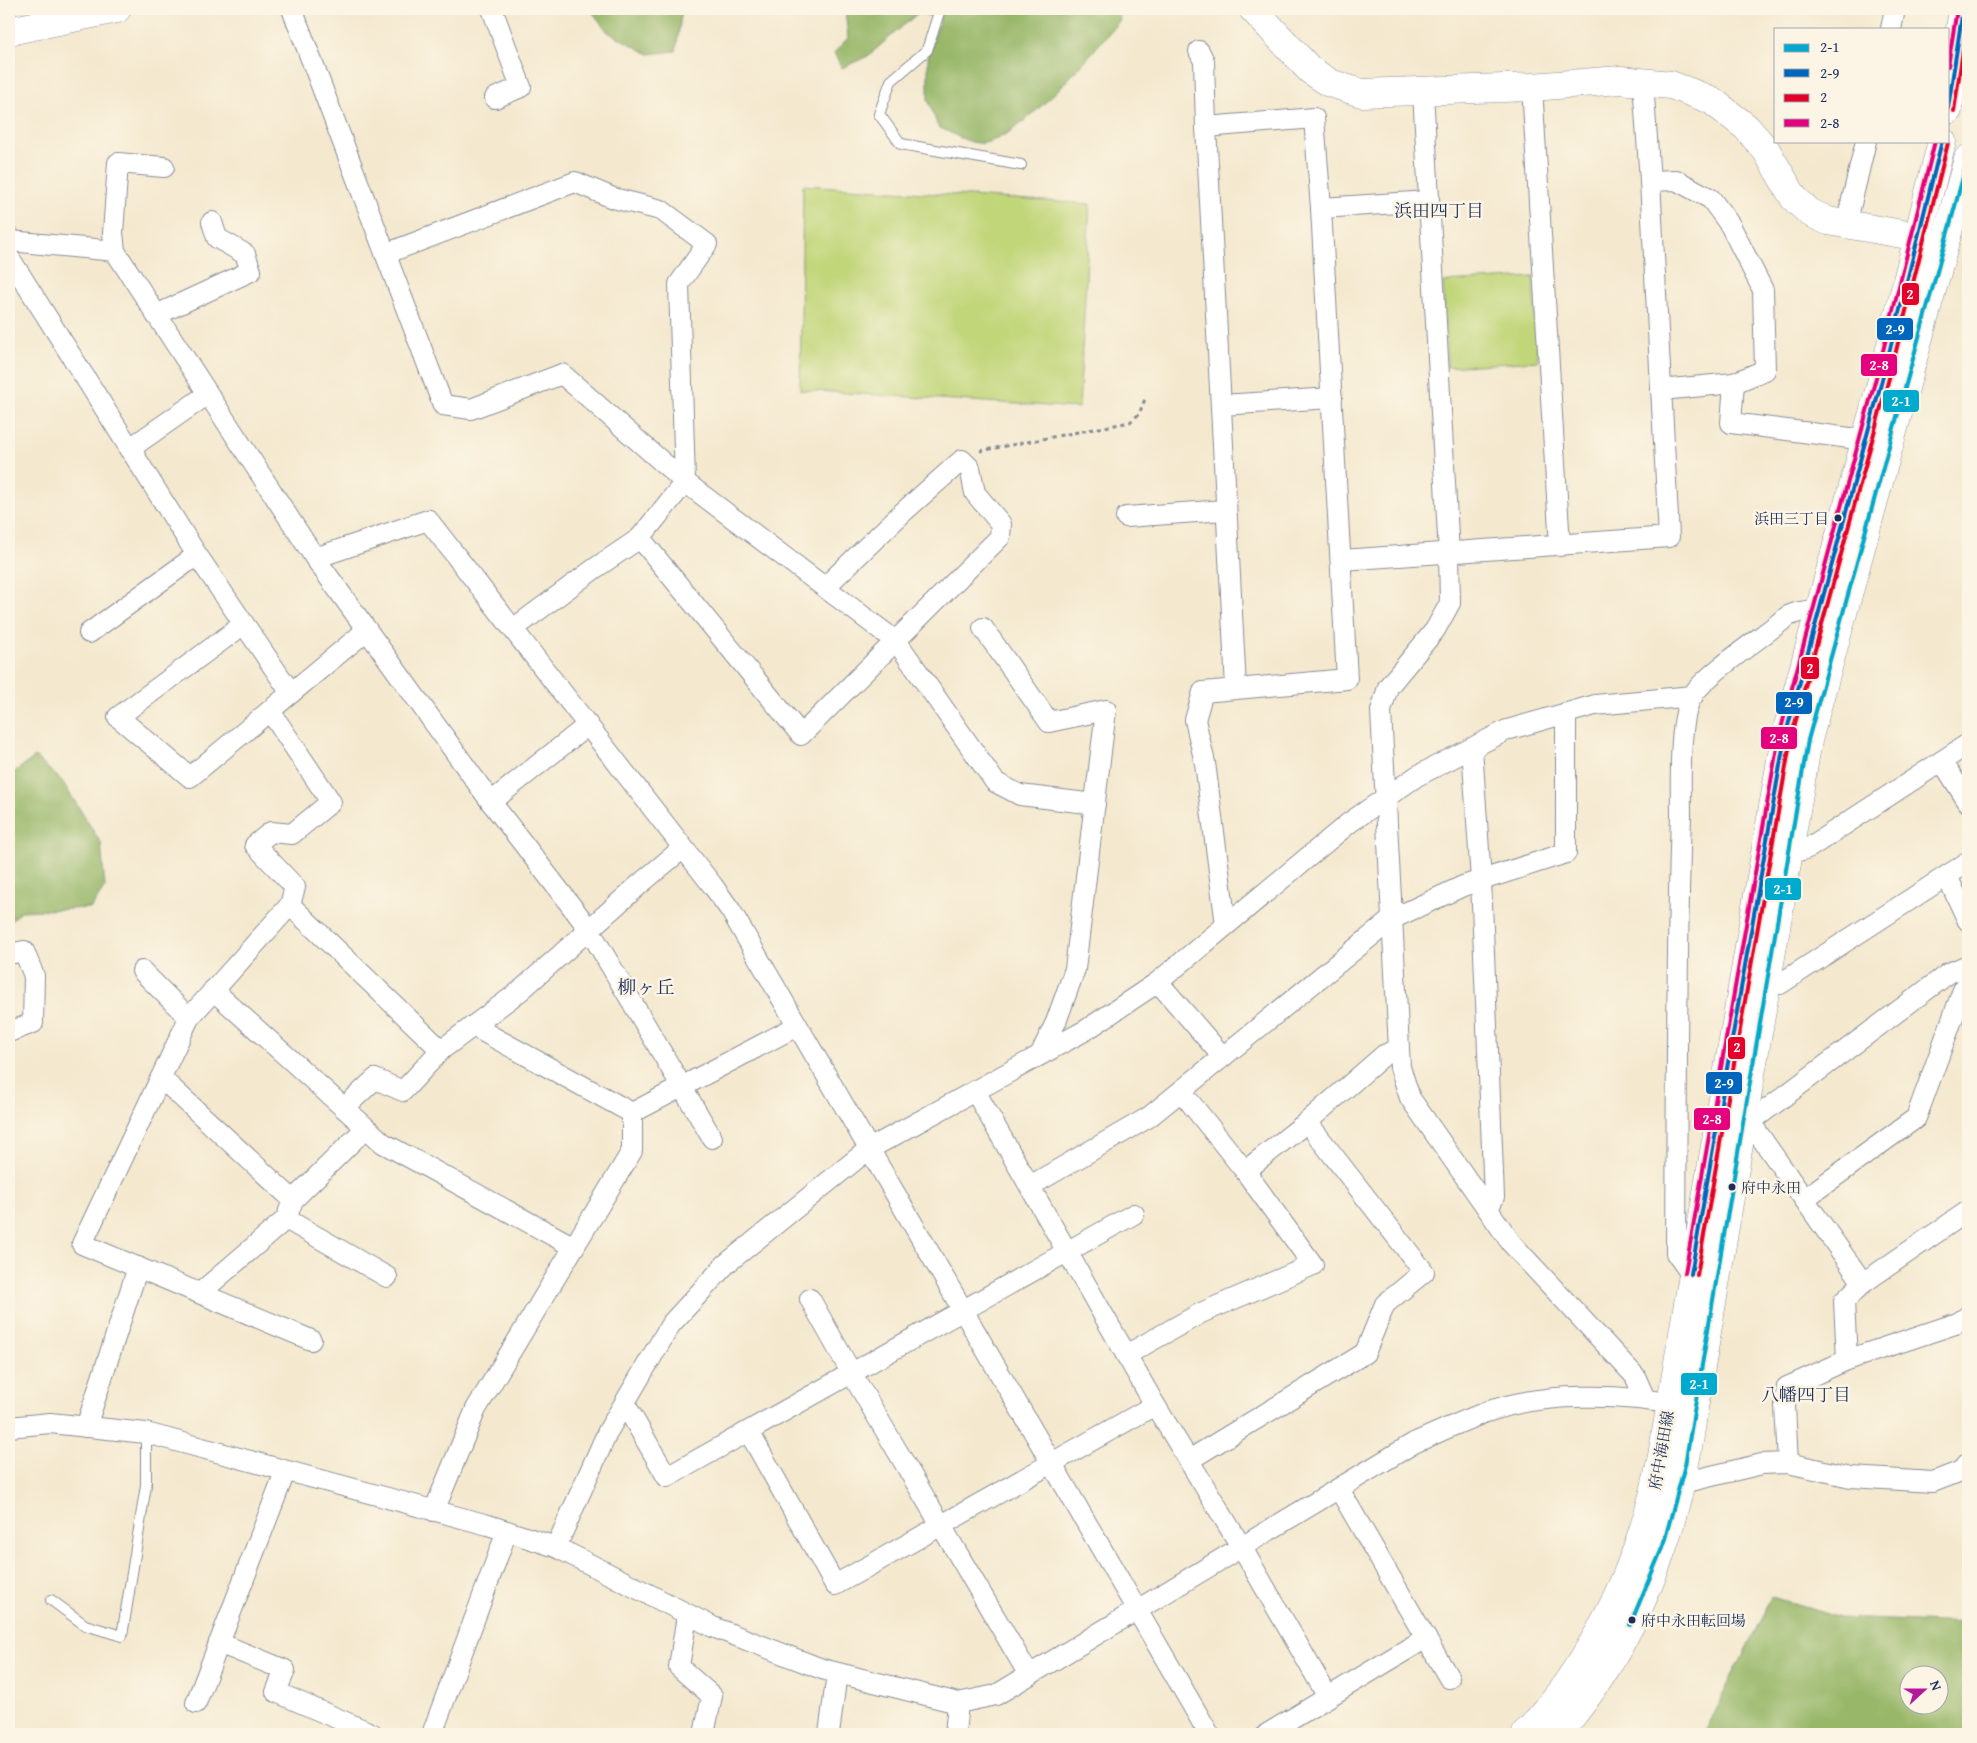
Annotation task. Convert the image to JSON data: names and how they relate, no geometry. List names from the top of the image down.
{
  "streets": {
    "main road": ["府中海田線"]
  },
  "districts": ["浜田四丁目", "柳ヶ丘", "八幡四丁目"],
  "places": ["浜田三丁目", "府中永田", "府中永田転回場"],
  "lines": [
    "transit line 2-9",
    "transit line 2-8",
    "transit line 2",
    "transit line 2-1"
  ],
  "legend": [
    "2-1",
    "2-9",
    "2",
    "2-8"
  ],
  "north": "right"
}
